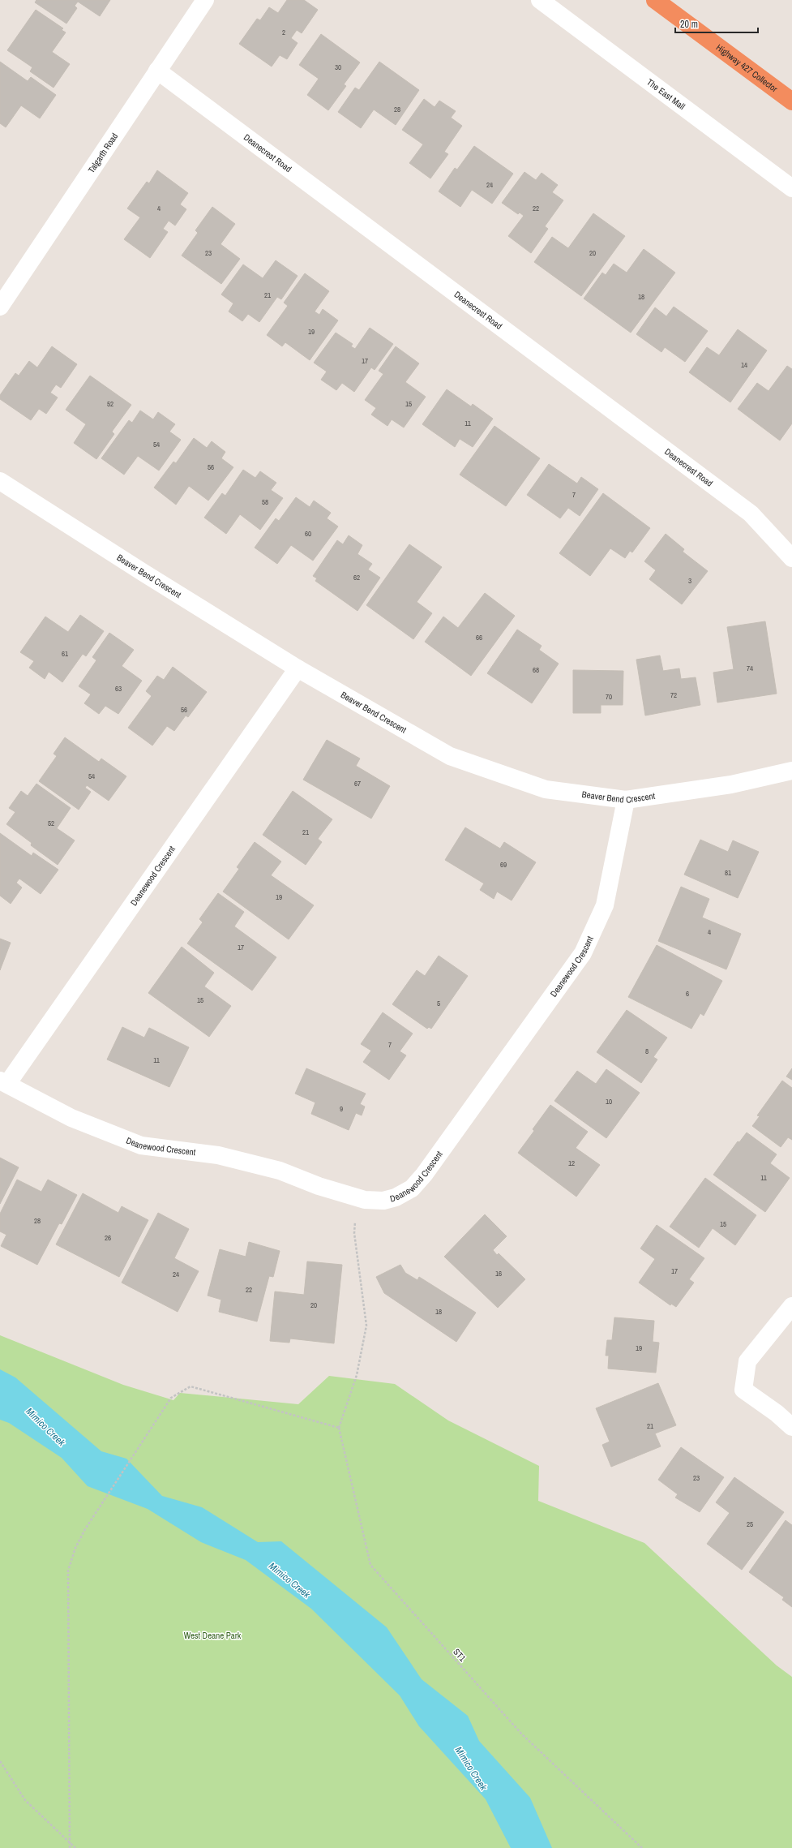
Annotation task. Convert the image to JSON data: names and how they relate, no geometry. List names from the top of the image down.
{
  "streets": {
    "highway": ["Highway 427 Collector"],
    "street": [
      "The East Mall",
      "Talgarth Road",
      "Deanecrest Road",
      "Beaver Bend Crescent",
      "Deanewood Crescent"
    ],
    "path": ["ST1"]
  },
  "crossings": [
    ["Talgarth Road", "Deanecrest Road"],
    ["Beaver Bend Crescent", "Deanewood Crescent"]
  ],
  "water": ["Mimico Creek"],
  "parks": ["West Deane Park"],
  "house_numbers": [
    "2",
    "30",
    "28",
    "24",
    "4",
    "22",
    "23",
    "20",
    "21",
    "18",
    "19",
    "17",
    "14",
    "52",
    "15",
    "11",
    "54",
    "56",
    "7",
    "58",
    "60",
    "62",
    "3",
    "66",
    "61",
    "74",
    "68",
    "63",
    "72",
    "70",
    "56",
    "54",
    "67",
    "52",
    "21",
    "69",
    "81",
    "19",
    "4",
    "17",
    "6",
    "15",
    "5",
    "7",
    "8",
    "11",
    "10",
    "9",
    "12",
    "11",
    "28",
    "15",
    "26",
    "17",
    "16",
    "24",
    "22",
    "20",
    "18",
    "19",
    "21",
    "23",
    "25"
  ],
  "scale_bar": "20 m"
}
